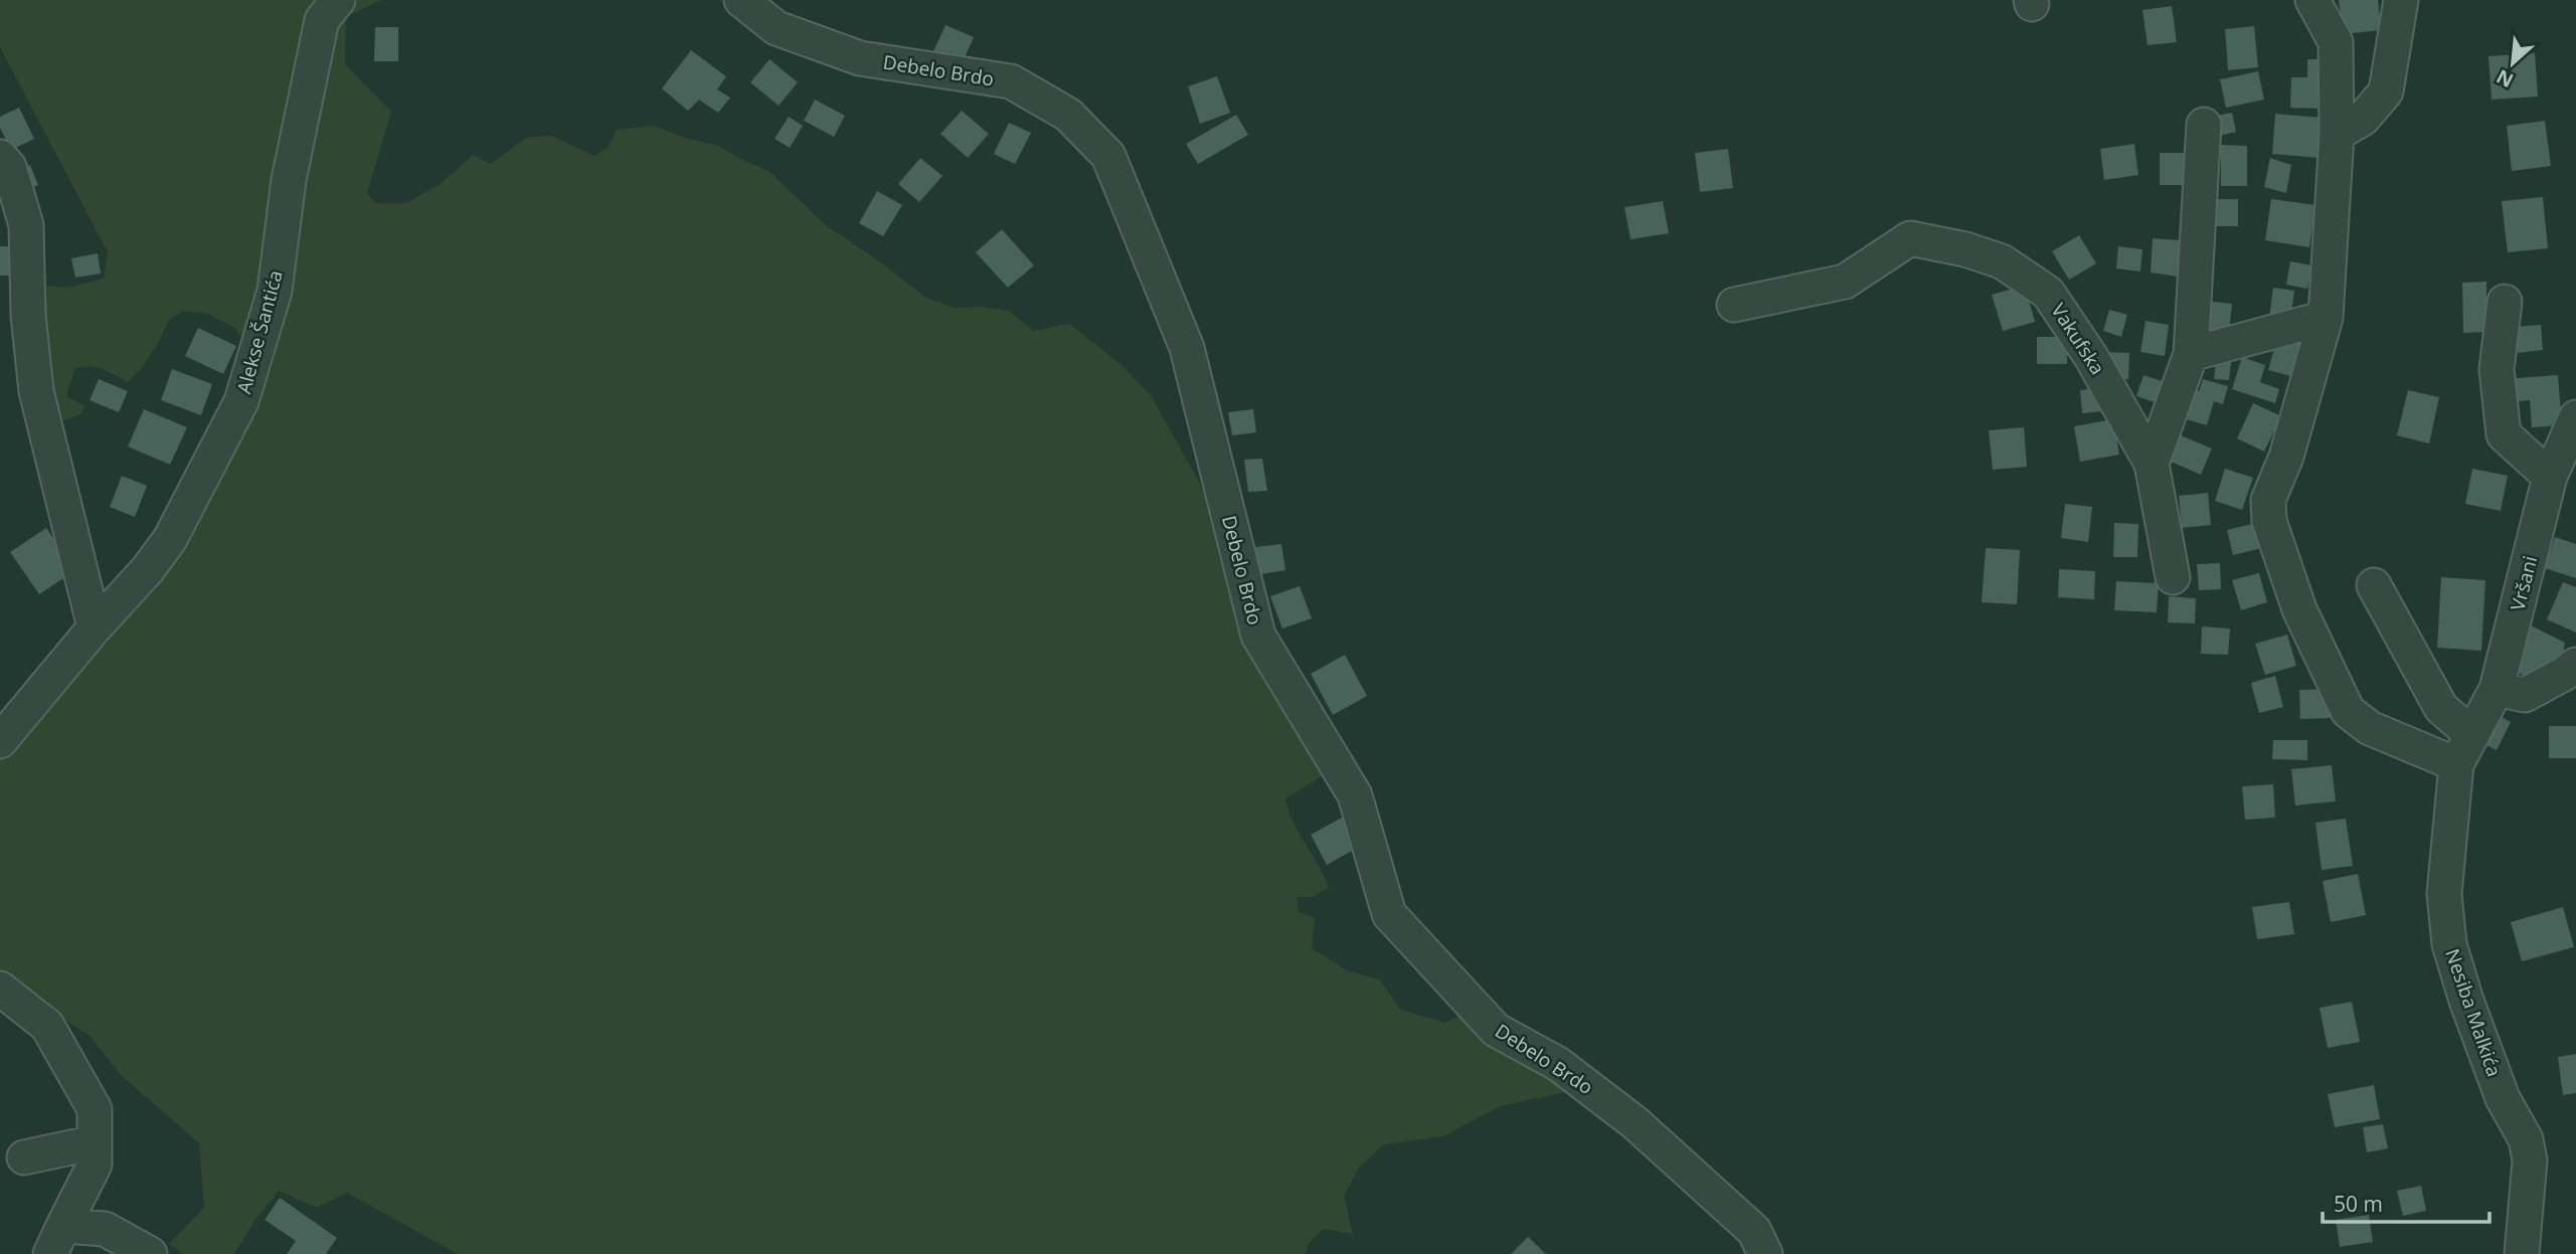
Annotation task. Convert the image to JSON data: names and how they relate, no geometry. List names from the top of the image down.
{
  "streets": {
    "street": [
      "Debelo Brdo",
      "Alekse Šantića",
      "Vakufska",
      "Vršani",
      "Nesiba Malkića"
    ]
  },
  "crossings": [
    ["Vršani", "Nesiba Malkića"]
  ],
  "scale_bar": "50 m",
  "north": "bottom left"
}
